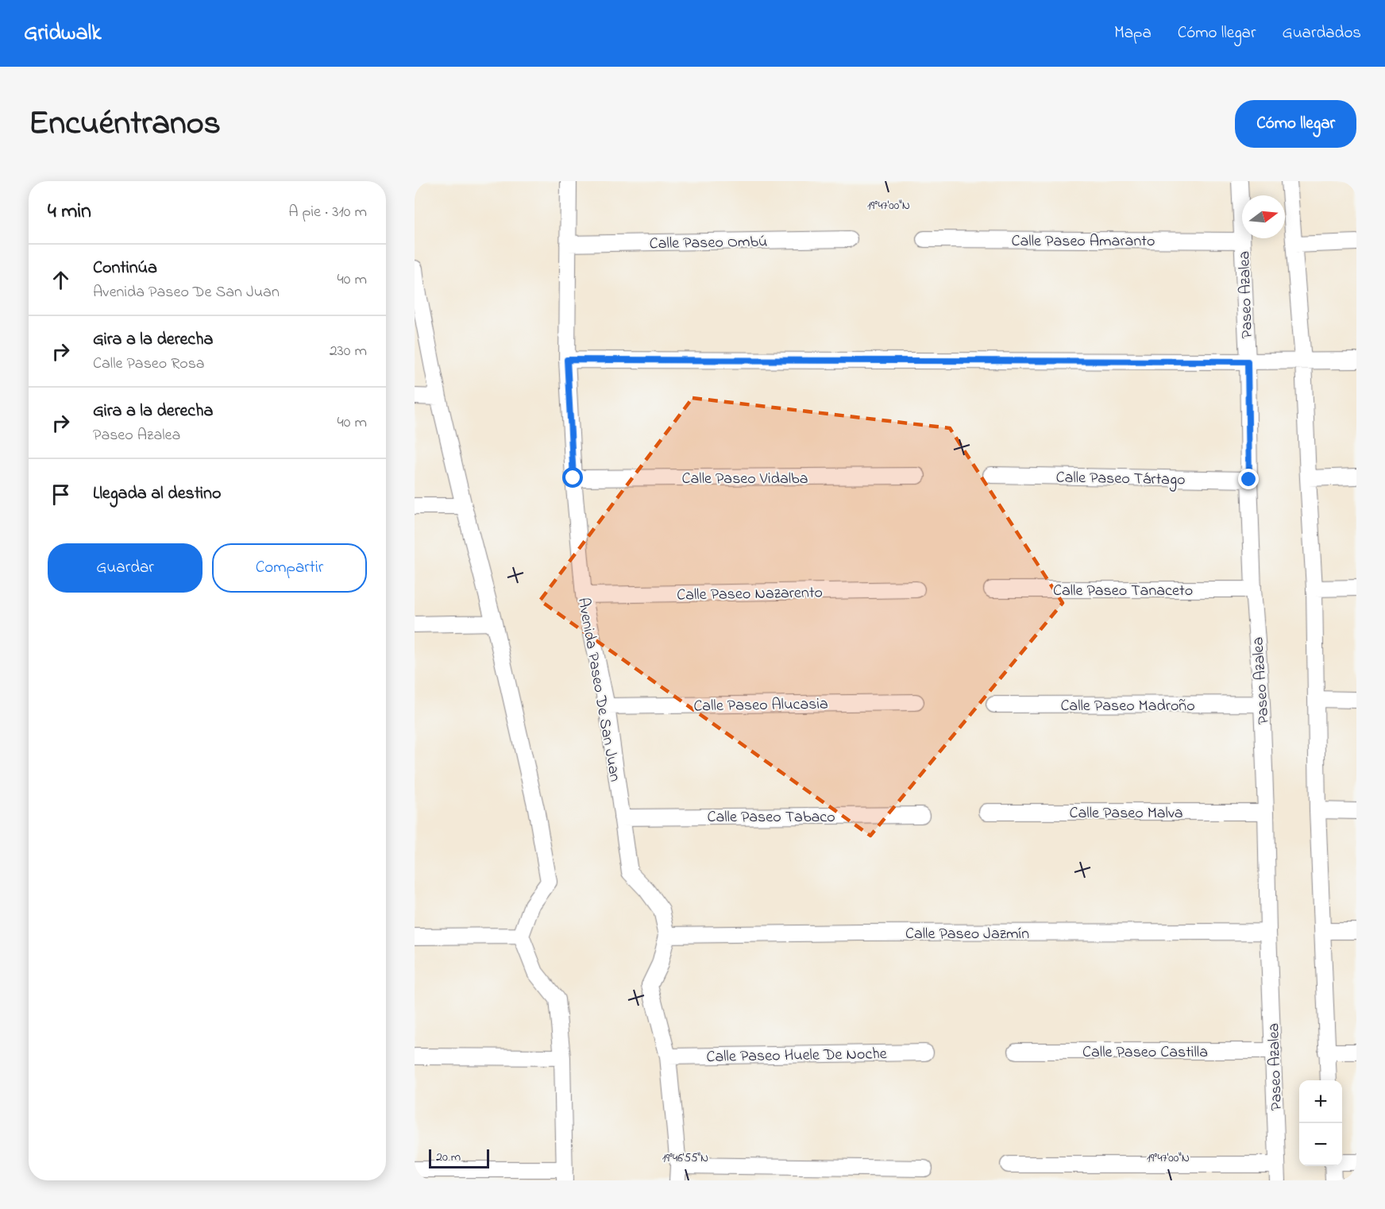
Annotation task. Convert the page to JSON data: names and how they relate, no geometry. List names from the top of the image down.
{
  "streets": {
    "street": [
      "Calle Paseo Amaranto",
      "Calle Paseo Ombú",
      "Paseo Azalea",
      "Calle Paseo Vidalba",
      "Calle Paseo Tártago",
      "Calle Paseo Tanaceto",
      "Calle Paseo Nazarento",
      "Avenida Paseo De San Juan",
      "Calle Paseo Alucasia",
      "Calle Paseo Madroño",
      "Calle Paseo Malva",
      "Calle Paseo Tabaco",
      "Calle Paseo Jazmín",
      "Calle Paseo Castilla",
      "Calle Paseo Huele De Noche"
    ]
  },
  "crossings": [
    ["Calle Paseo Amaranto", "Paseo Azalea"],
    ["Calle Paseo Ombú", "Avenida Paseo De San Juan"],
    ["Paseo Azalea", "Calle Paseo Tártago"],
    ["Paseo Azalea", "Calle Paseo Tanaceto"],
    ["Paseo Azalea", "Calle Paseo Madroño"],
    ["Paseo Azalea", "Calle Paseo Malva"],
    ["Paseo Azalea", "Calle Paseo Jazmín"],
    ["Paseo Azalea", "Calle Paseo Castilla"],
    ["Calle Paseo Vidalba", "Avenida Paseo De San Juan"],
    ["Calle Paseo Nazarento", "Avenida Paseo De San Juan"],
    ["Avenida Paseo De San Juan", "Calle Paseo Alucasia"],
    ["Avenida Paseo De San Juan", "Calle Paseo Tabaco"],
    ["Avenida Paseo De San Juan", "Calle Paseo Jazmín"],
    ["Avenida Paseo De San Juan", "Calle Paseo Huele De Noche"]
  ],
  "scale_bar": "20 m",
  "north": "right",
  "page": {
    "header": "Gridwalk",
    "nav": ["Mapa", "Cómo llegar", "Guardados"],
    "title": "Encuéntranos",
    "buttons": [
      "Cómo llegar",
      ["Guardar", "Compartir"]
    ],
    "heading": ["4 min", "A pie · 310 m"],
    "list": [
      ["Continúa", "Avenida Paseo De San Juan", "40 m"],
      ["Gira a la derecha", "Calle Paseo Rosa", "230 m"],
      ["Gira a la derecha", "Paseo Azalea", "40 m"],
      "Llegada al destino"
    ],
    "map_buttons": ["+", "−"],
    "scale": "20 m"
  },
  "coordinates": ["19°47'00\"N", "19°46'55\"N"]
}
